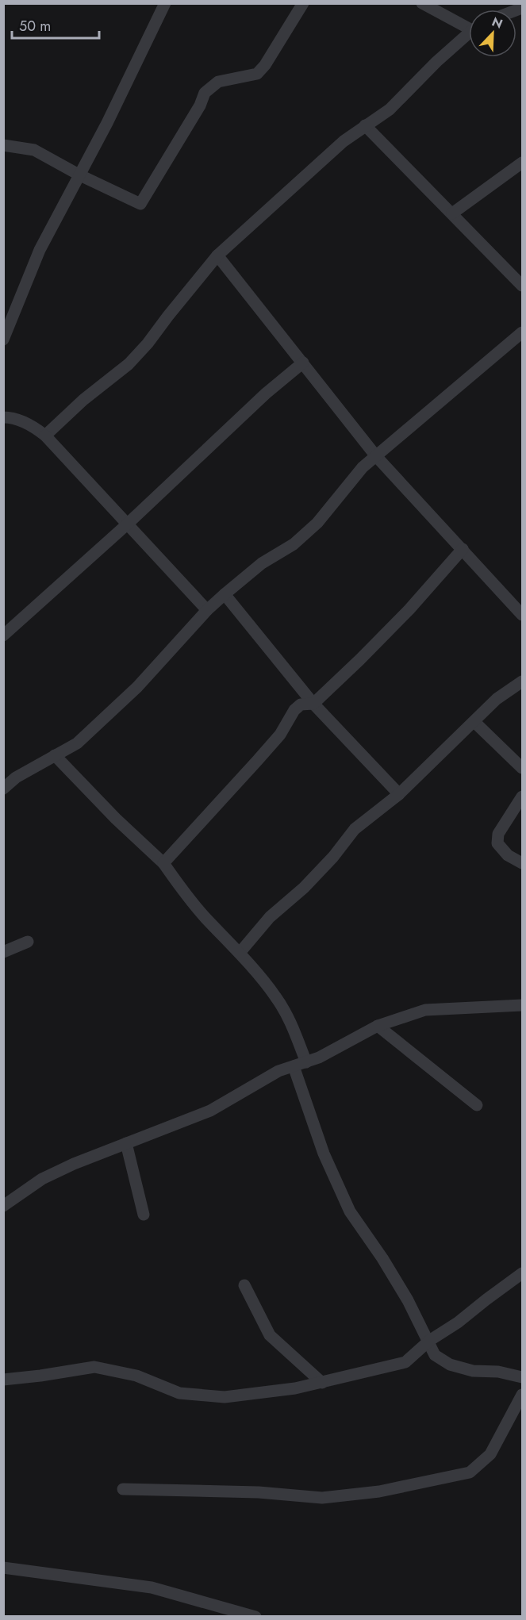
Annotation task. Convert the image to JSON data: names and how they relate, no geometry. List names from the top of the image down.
{
  "scale_bar": "50 m",
  "north": "top right"
}
